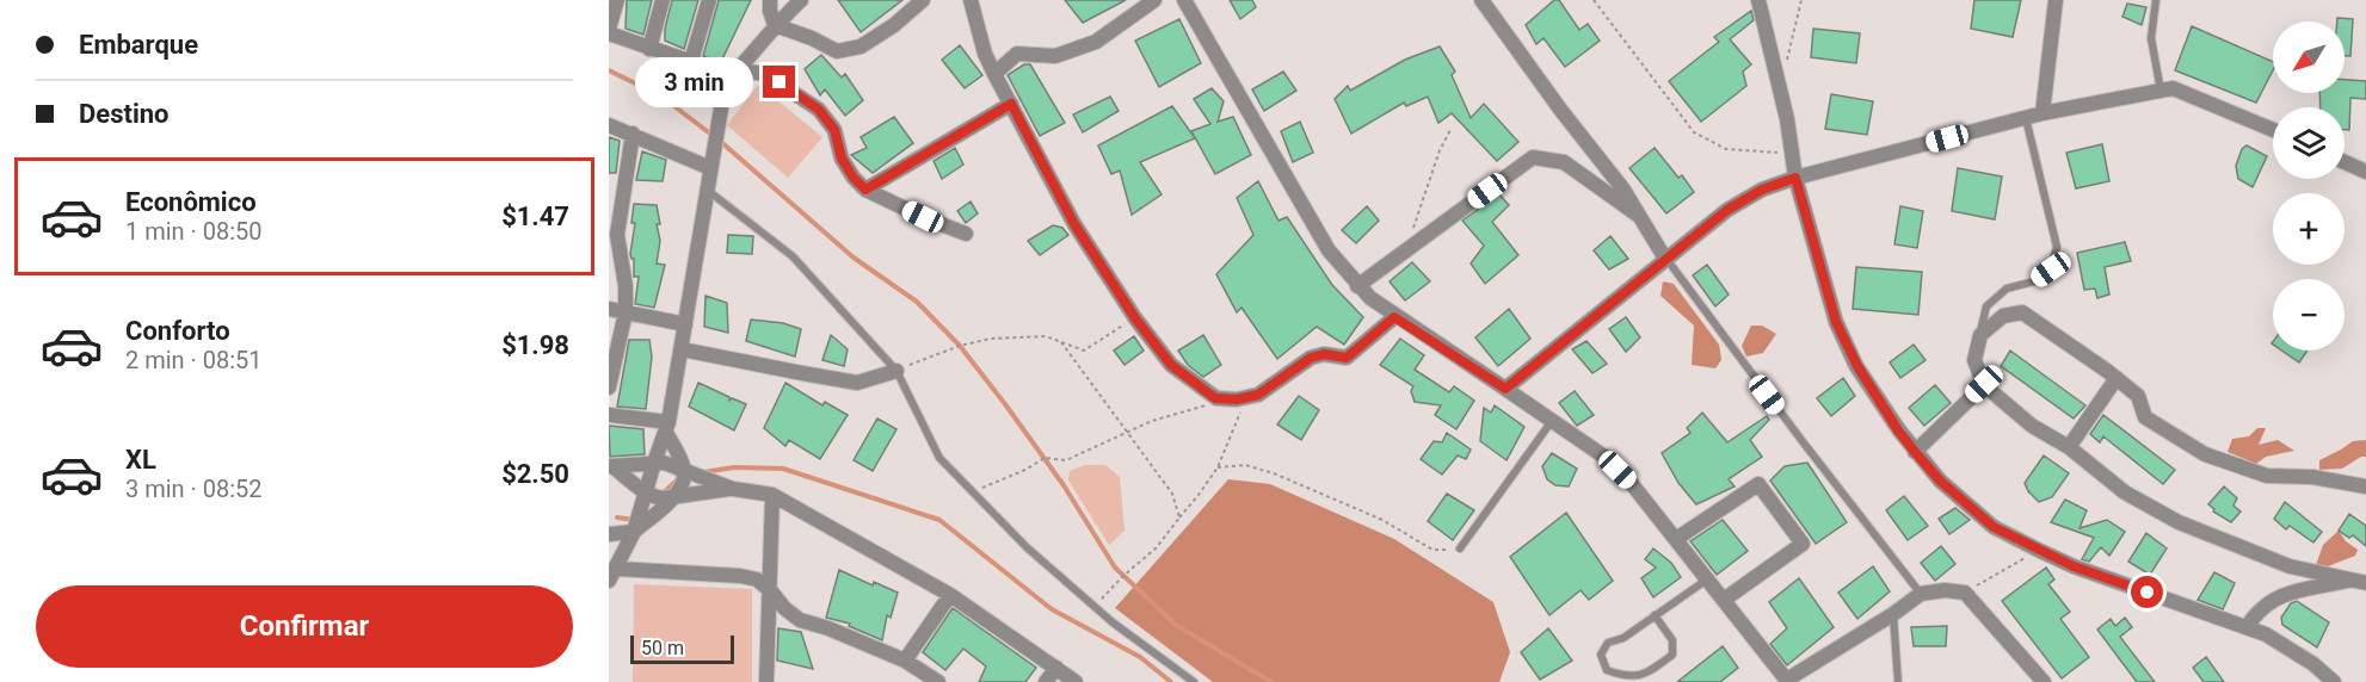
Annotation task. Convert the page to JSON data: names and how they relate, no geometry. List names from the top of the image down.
{
  "scale_bar": "50 m",
  "north": "bottom left",
  "page": {
    "banner": ["Embarque", "Destino"],
    "map_buttons": ["+", "−"],
    "bubble": "3 min",
    "list": [
      {
        "name": "Econômico",
        "note": "1 min · 08:50",
        "value": "$1.47"
      },
      {
        "name": "Conforto",
        "note": "2 min · 08:51",
        "value": "$1.98"
      },
      {
        "name": "XL",
        "note": "3 min · 08:52",
        "value": "$2.50"
      }
    ],
    "buttons": "Confirmar",
    "scale": "50 m"
  }
}
